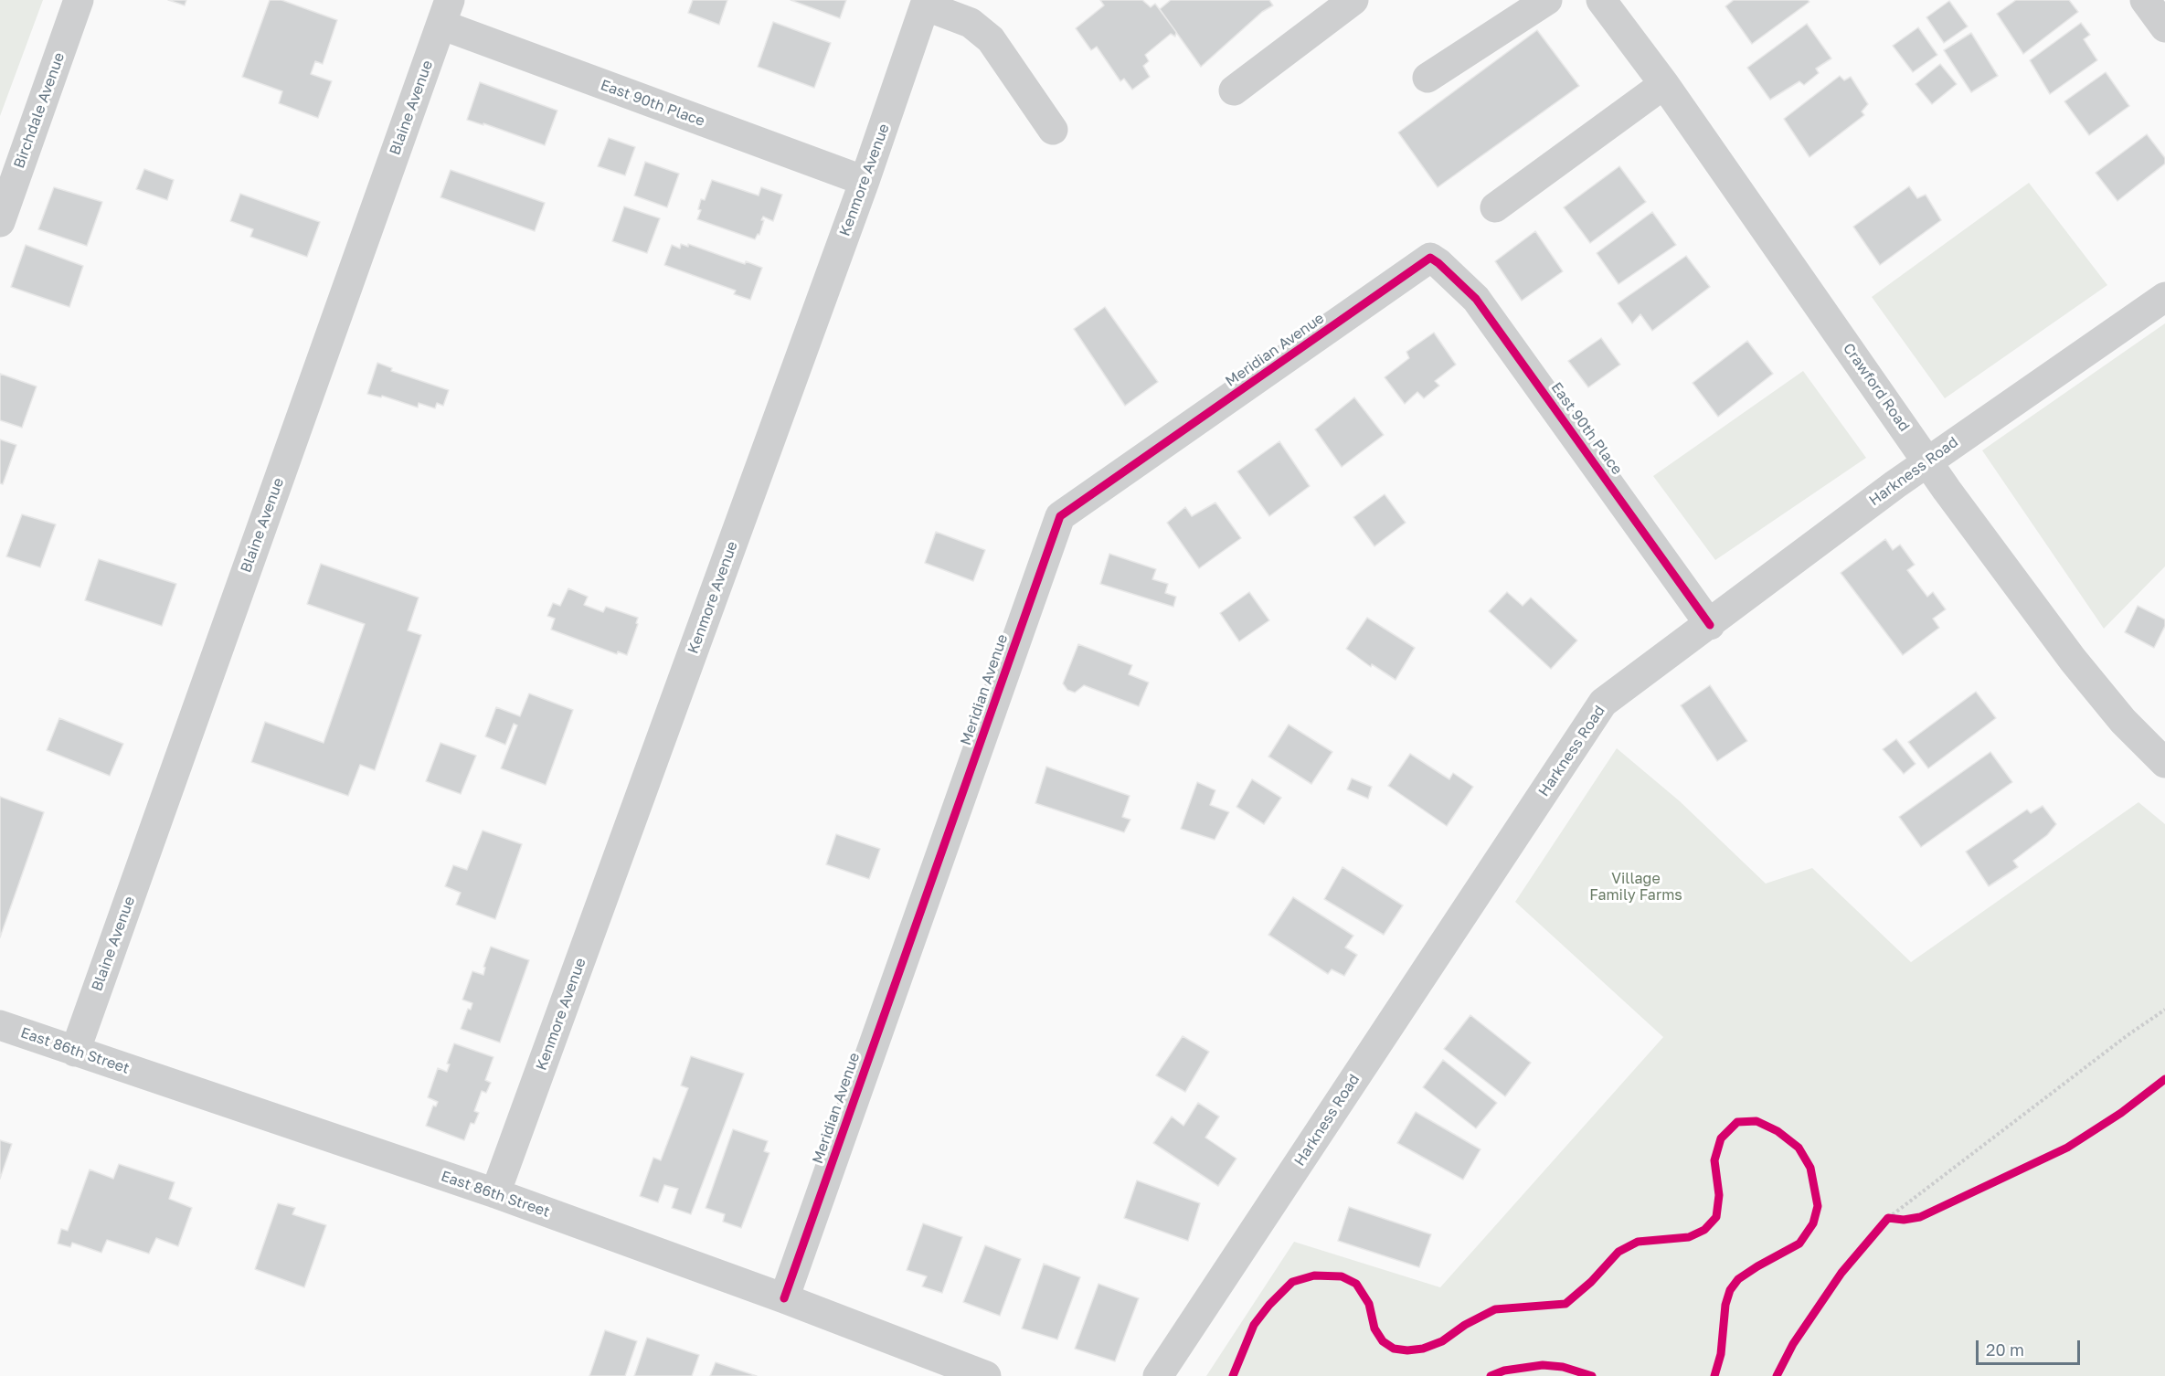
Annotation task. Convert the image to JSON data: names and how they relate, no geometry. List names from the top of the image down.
{
  "streets": {
    "street": [
      "East 90th Place",
      "Blaine Avenue",
      "Birchdale Avenue",
      "Kenmore Avenue",
      "Meridian Avenue",
      "Crawford Road",
      "Harkness Road",
      "East 86th Street"
    ]
  },
  "crossings": [
    ["East 90th Place", "Blaine Avenue"],
    ["East 90th Place", "Kenmore Avenue"],
    ["East 90th Place", "Meridian Avenue"],
    ["East 90th Place", "Harkness Road"],
    ["Blaine Avenue", "East 86th Street"],
    ["Kenmore Avenue", "East 86th Street"],
    ["Meridian Avenue", "East 86th Street"],
    ["Crawford Road", "Harkness Road"]
  ],
  "parks": ["Village Family Farms"],
  "scale_bar": "20 m"
}
